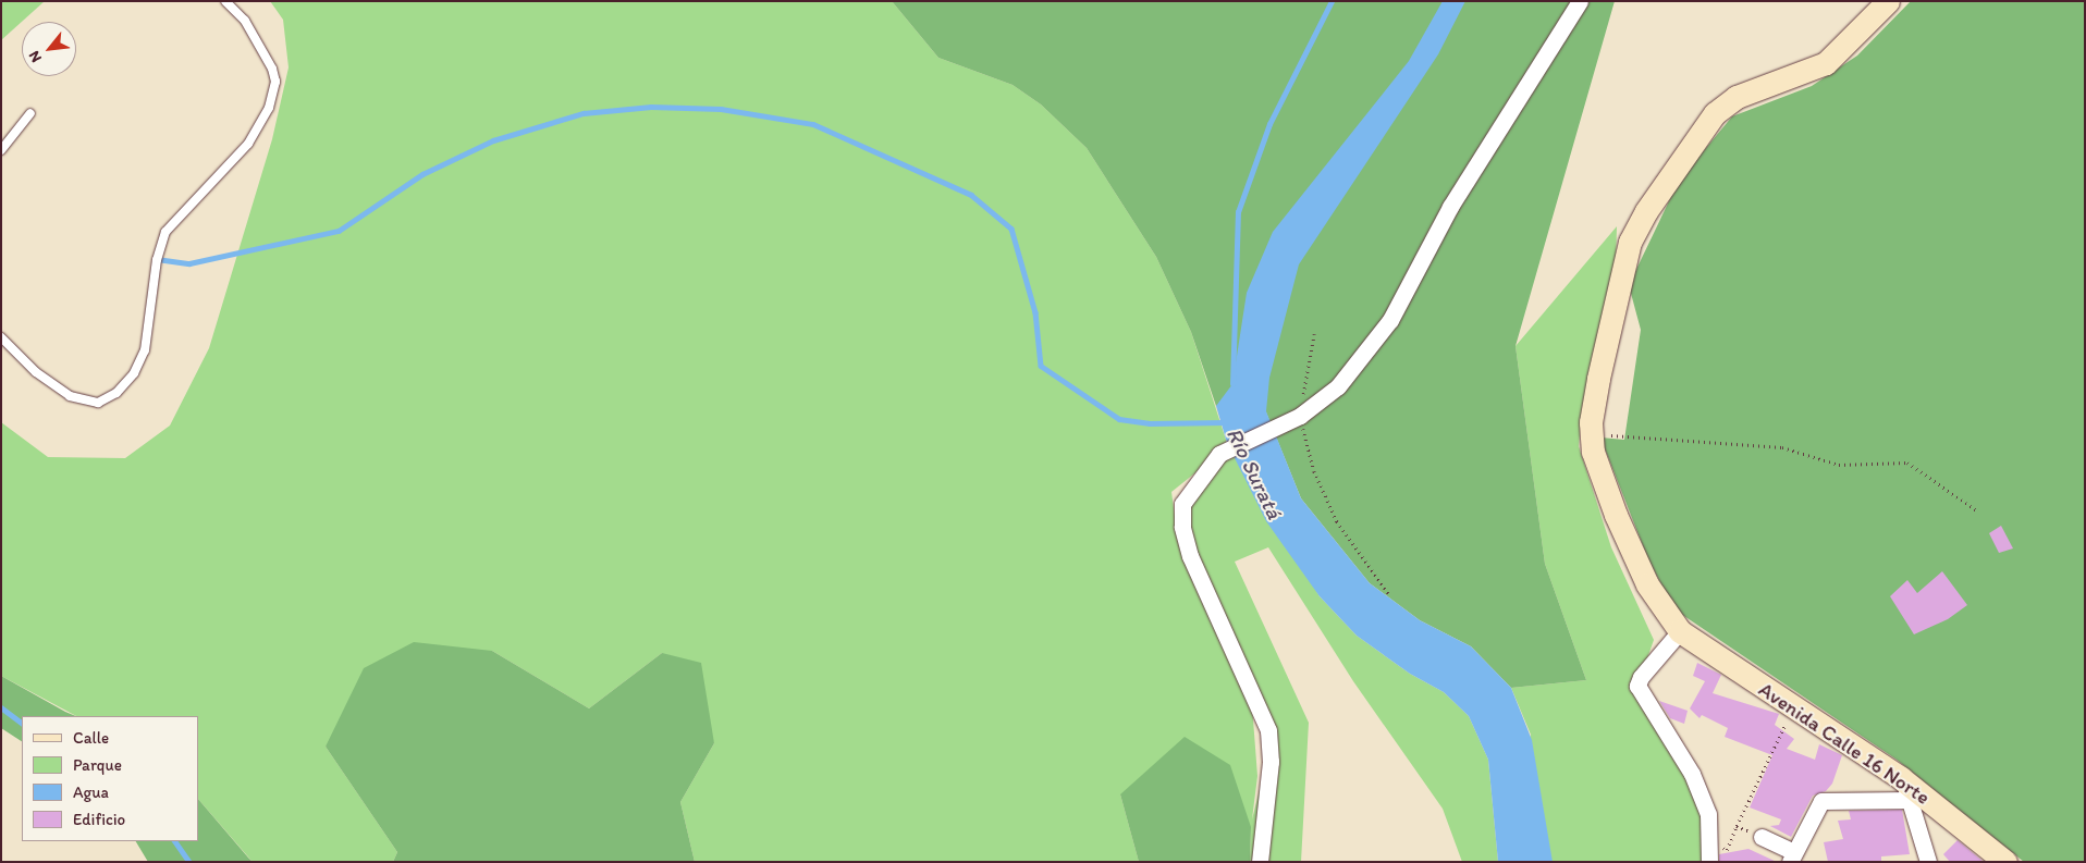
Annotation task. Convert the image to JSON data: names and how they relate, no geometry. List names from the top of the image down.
{
  "streets": {
    "street": ["Avenida Calle 16 Norte"]
  },
  "water": ["Río Suratá"],
  "legend": [
    "Calle",
    "Parque",
    "Agua",
    "Edificio"
  ],
  "north": "bottom left"
}
